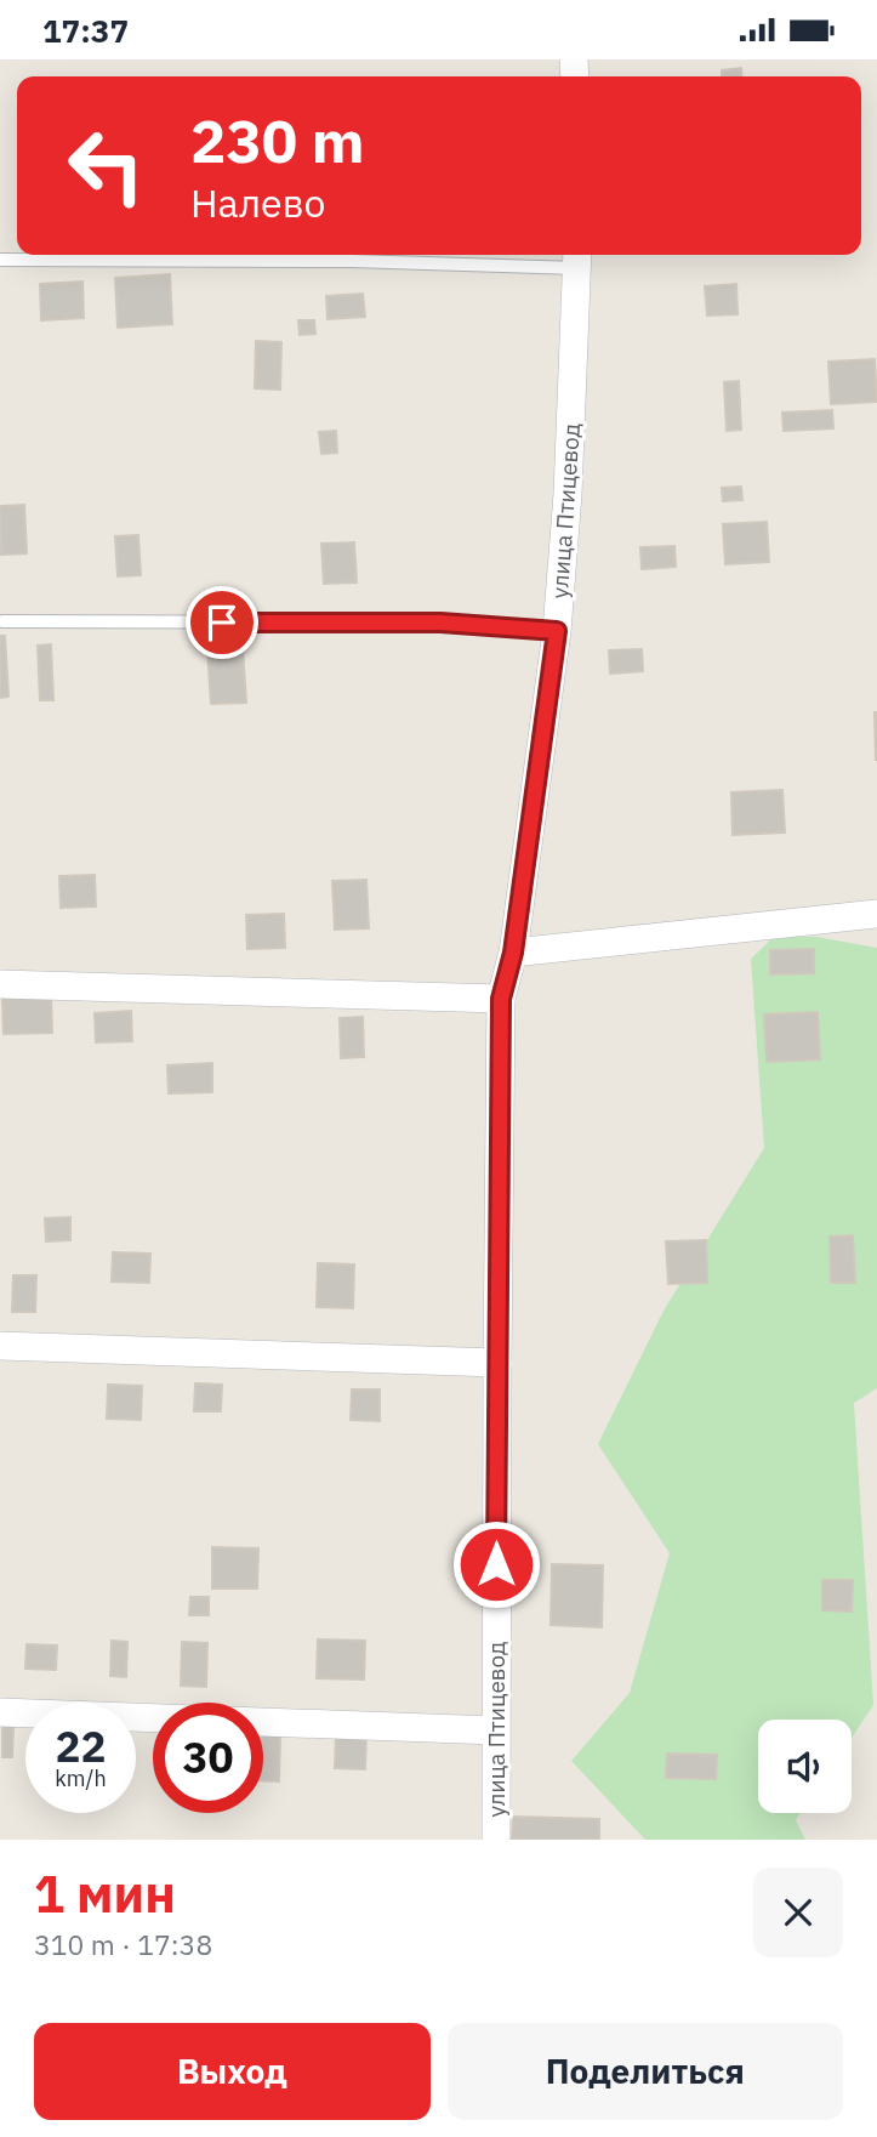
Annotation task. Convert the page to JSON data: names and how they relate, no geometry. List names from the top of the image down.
{
  "streets": {
    "street": ["улица Птицевод"]
  },
  "page": {
    "status": "17:37",
    "turn": ["230 m", "Налево"],
    "speed": "22 km/h",
    "limit": "30",
    "heading": ["1 мин", "310 m · 17:38"],
    "buttons": ["Выход", "Поделиться"]
  }
}
